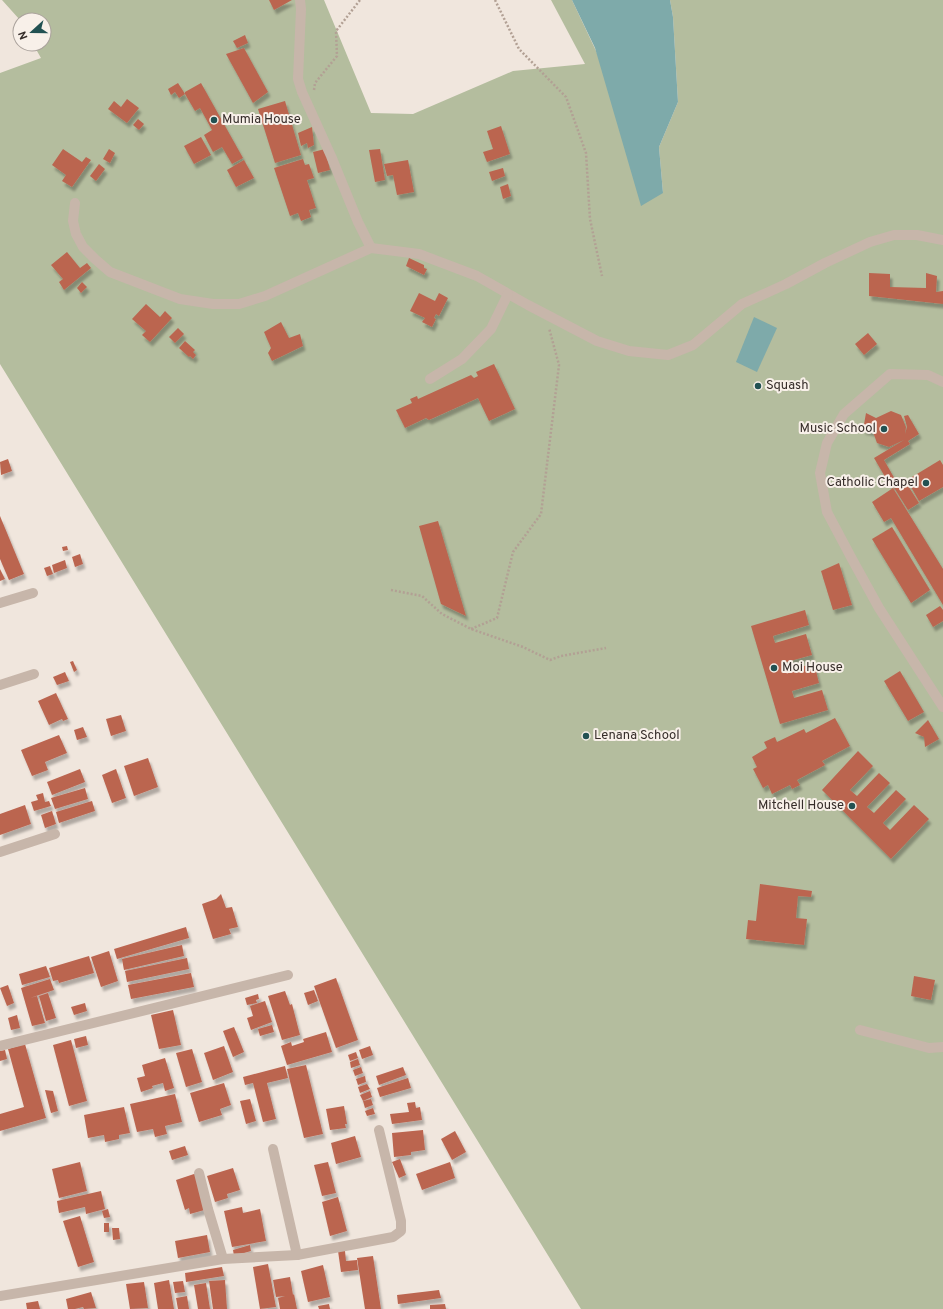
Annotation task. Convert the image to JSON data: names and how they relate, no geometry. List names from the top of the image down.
{
  "places": [
    "Mumia House",
    "Squash",
    "Music School",
    "Catholic Chapel",
    "Moi House",
    "Lenana School",
    "Mitchell House"
  ],
  "north": "left"
}
